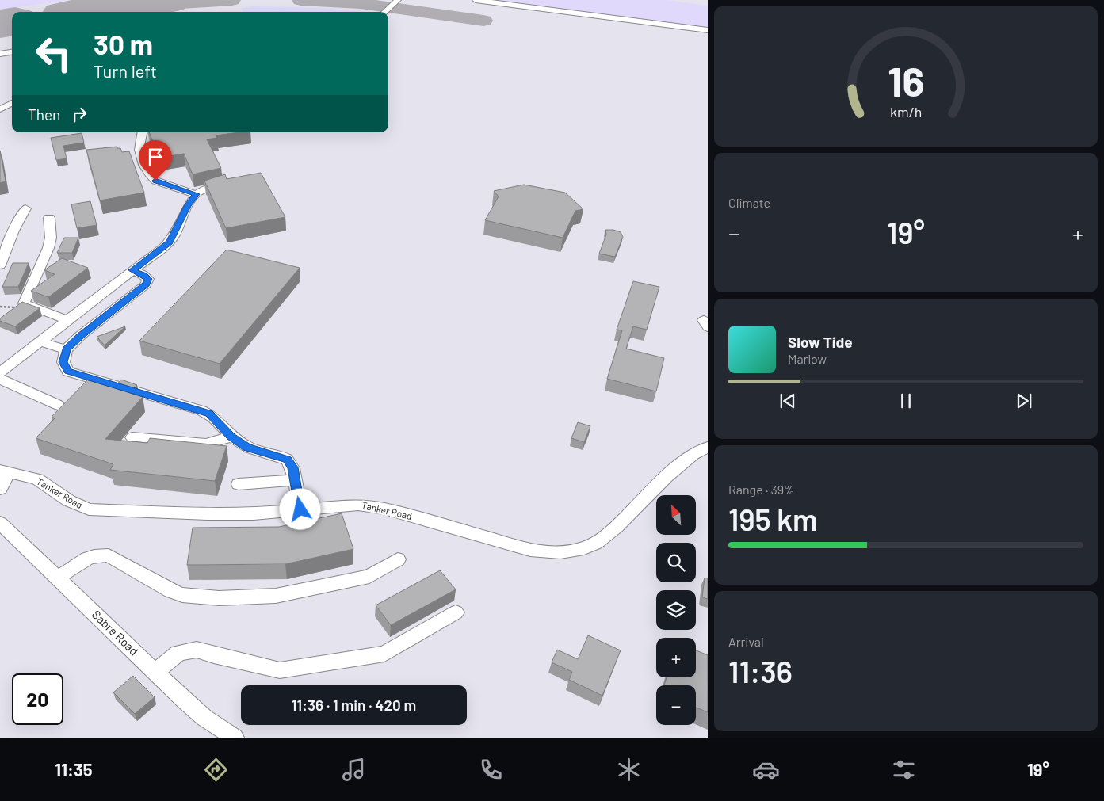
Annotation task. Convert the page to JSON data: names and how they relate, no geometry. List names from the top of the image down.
{
  "streets": {
    "street": ["Tanker Road", "Sabre Road"]
  },
  "north": "top left",
  "page": {
    "turn": ["30 m", "Turn left"],
    "then": "Then",
    "tile": [
      "Climate",
      ["Range · 39%", "195 km"],
      ["Arrival", "11:36"]
    ],
    "heat": ["−", "19°", "+"],
    "song": ["Slow Tide", "Marlow"],
    "map_buttons": ["+", "−"],
    "limit": "20",
    "trip": "11:36 · 1 min · 420 m",
    "tabs": ["11:35", "19°"],
    "gauge": ["16", "km/h"]
  }
}
